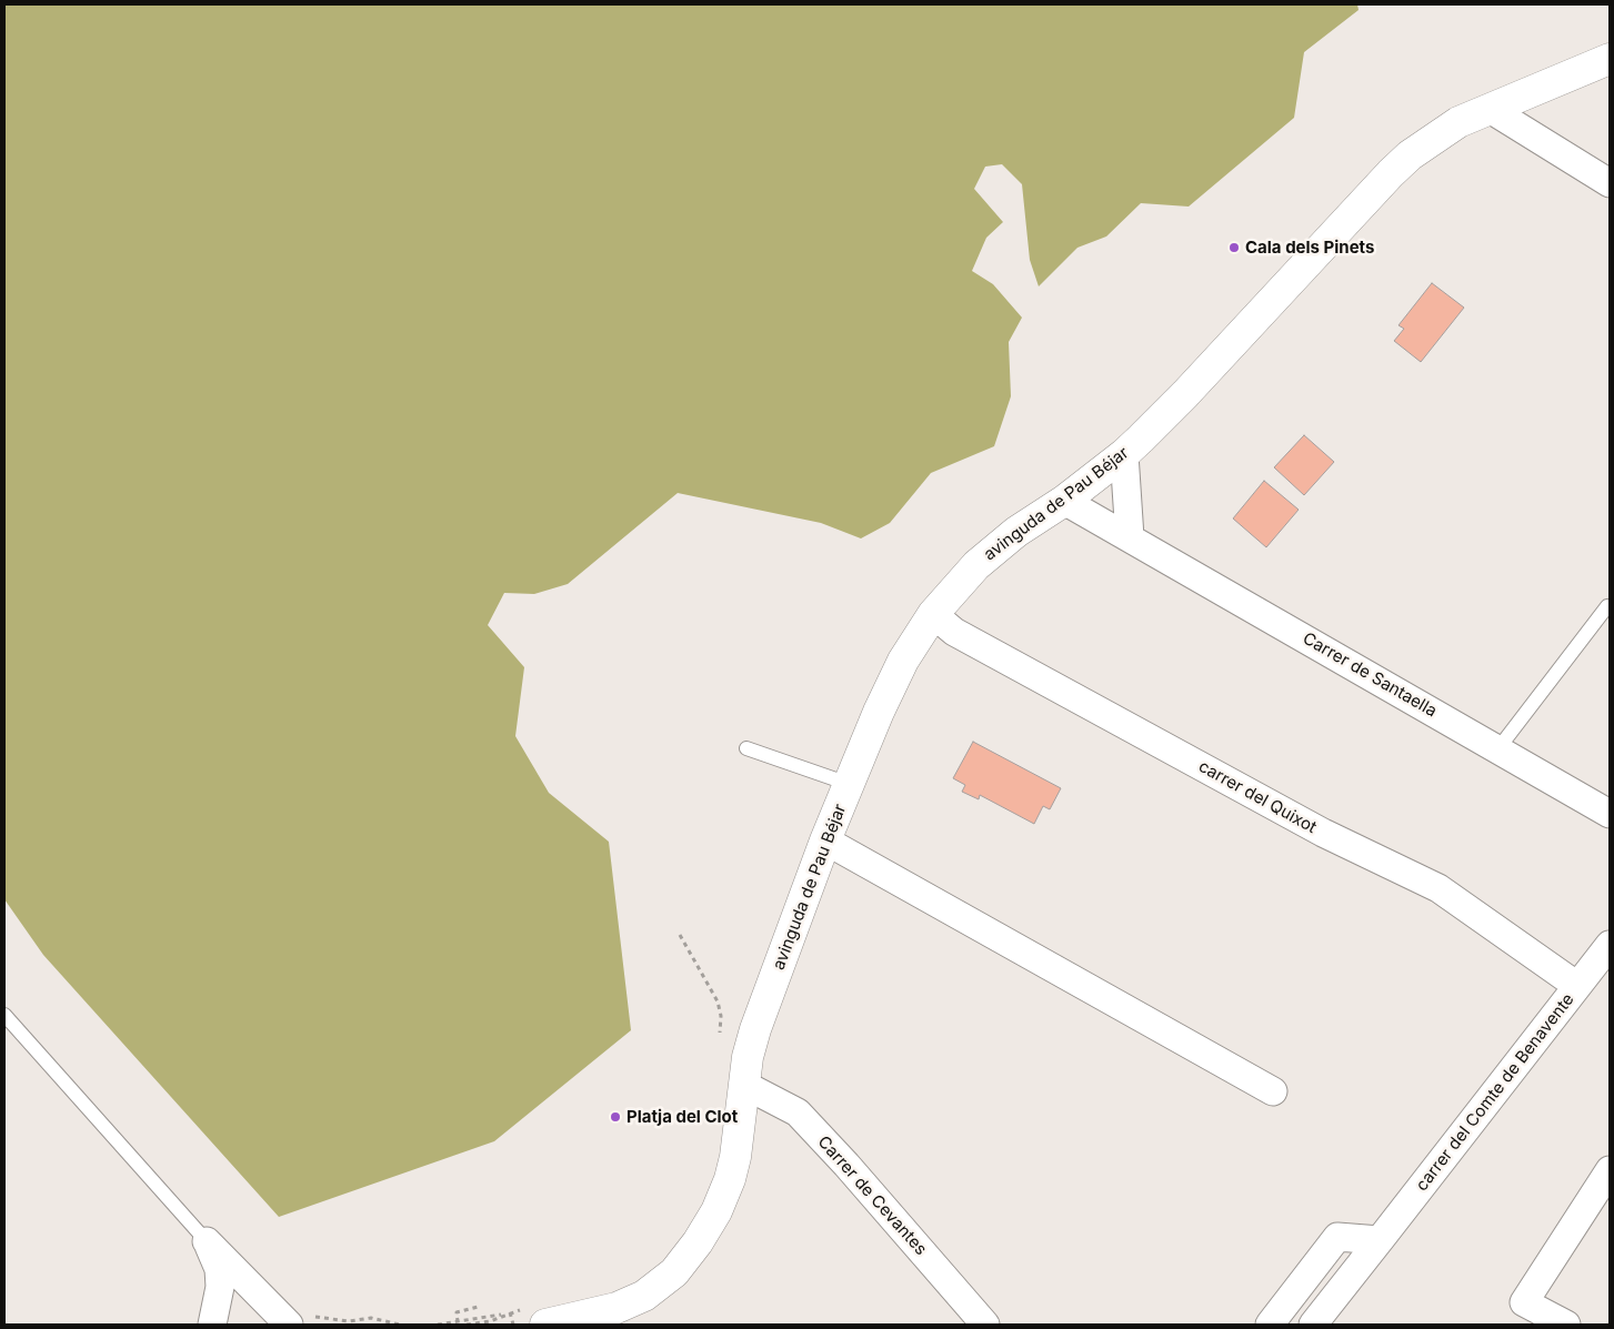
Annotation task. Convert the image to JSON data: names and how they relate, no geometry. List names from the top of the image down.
{
  "streets": {
    "street": [
      "avinguda de Pau Béjar",
      "Carrer de Santaella",
      "carrer del Quixot",
      "carrer del Comte de Benavente",
      "Carrer de Cevantes"
    ]
  },
  "crossings": [
    ["avinguda de Pau Béjar", "Carrer de Santaella"],
    ["avinguda de Pau Béjar", "carrer del Quixot"],
    ["avinguda de Pau Béjar", "Carrer de Cevantes"],
    ["carrer del Quixot", "carrer del Comte de Benavente"]
  ],
  "places": ["Cala dels Pinets", "Platja del Clot"]
}
